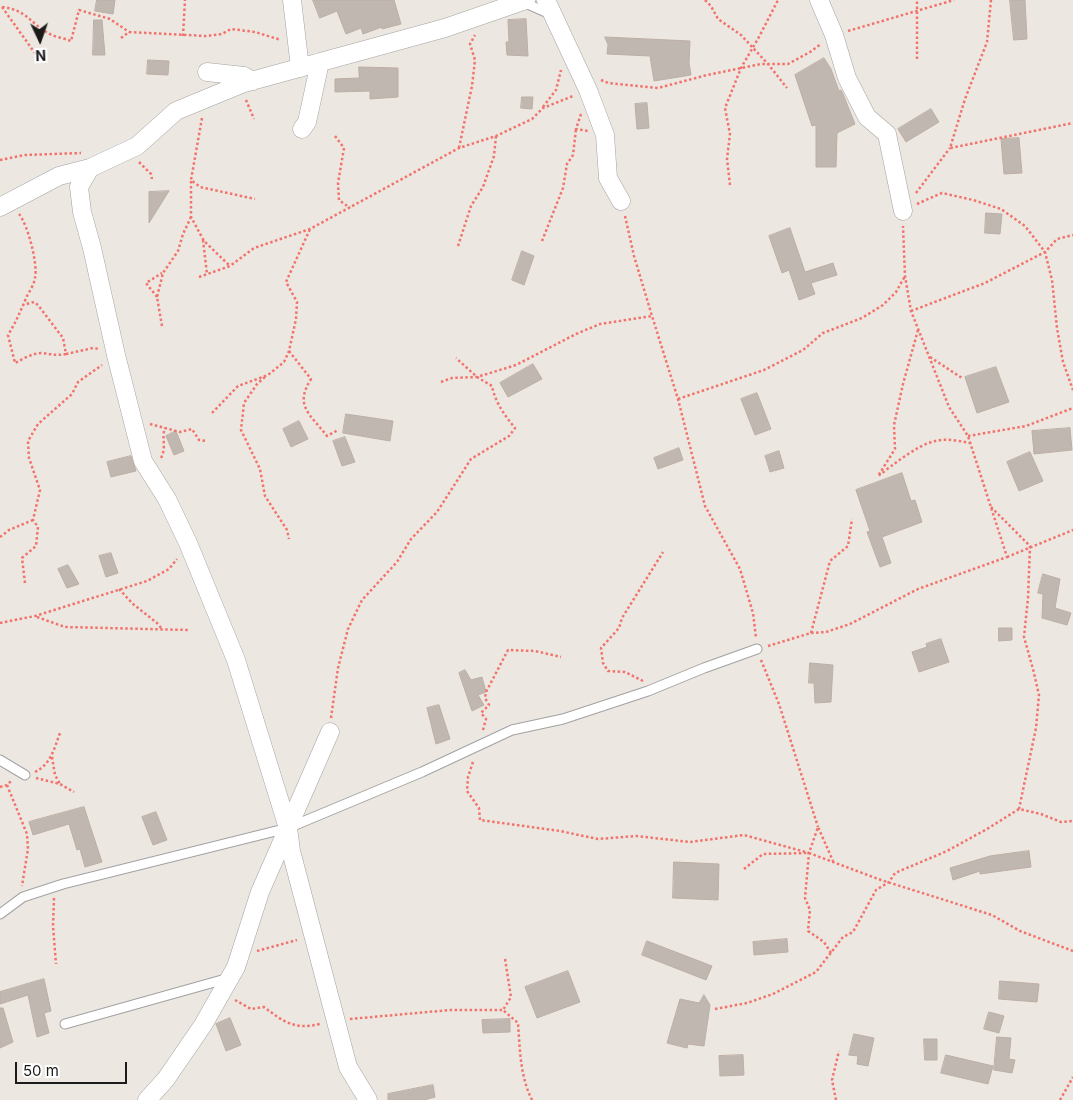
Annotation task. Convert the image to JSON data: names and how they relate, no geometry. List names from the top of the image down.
{
  "scale_bar": "50 m",
  "north": "bottom"
}
